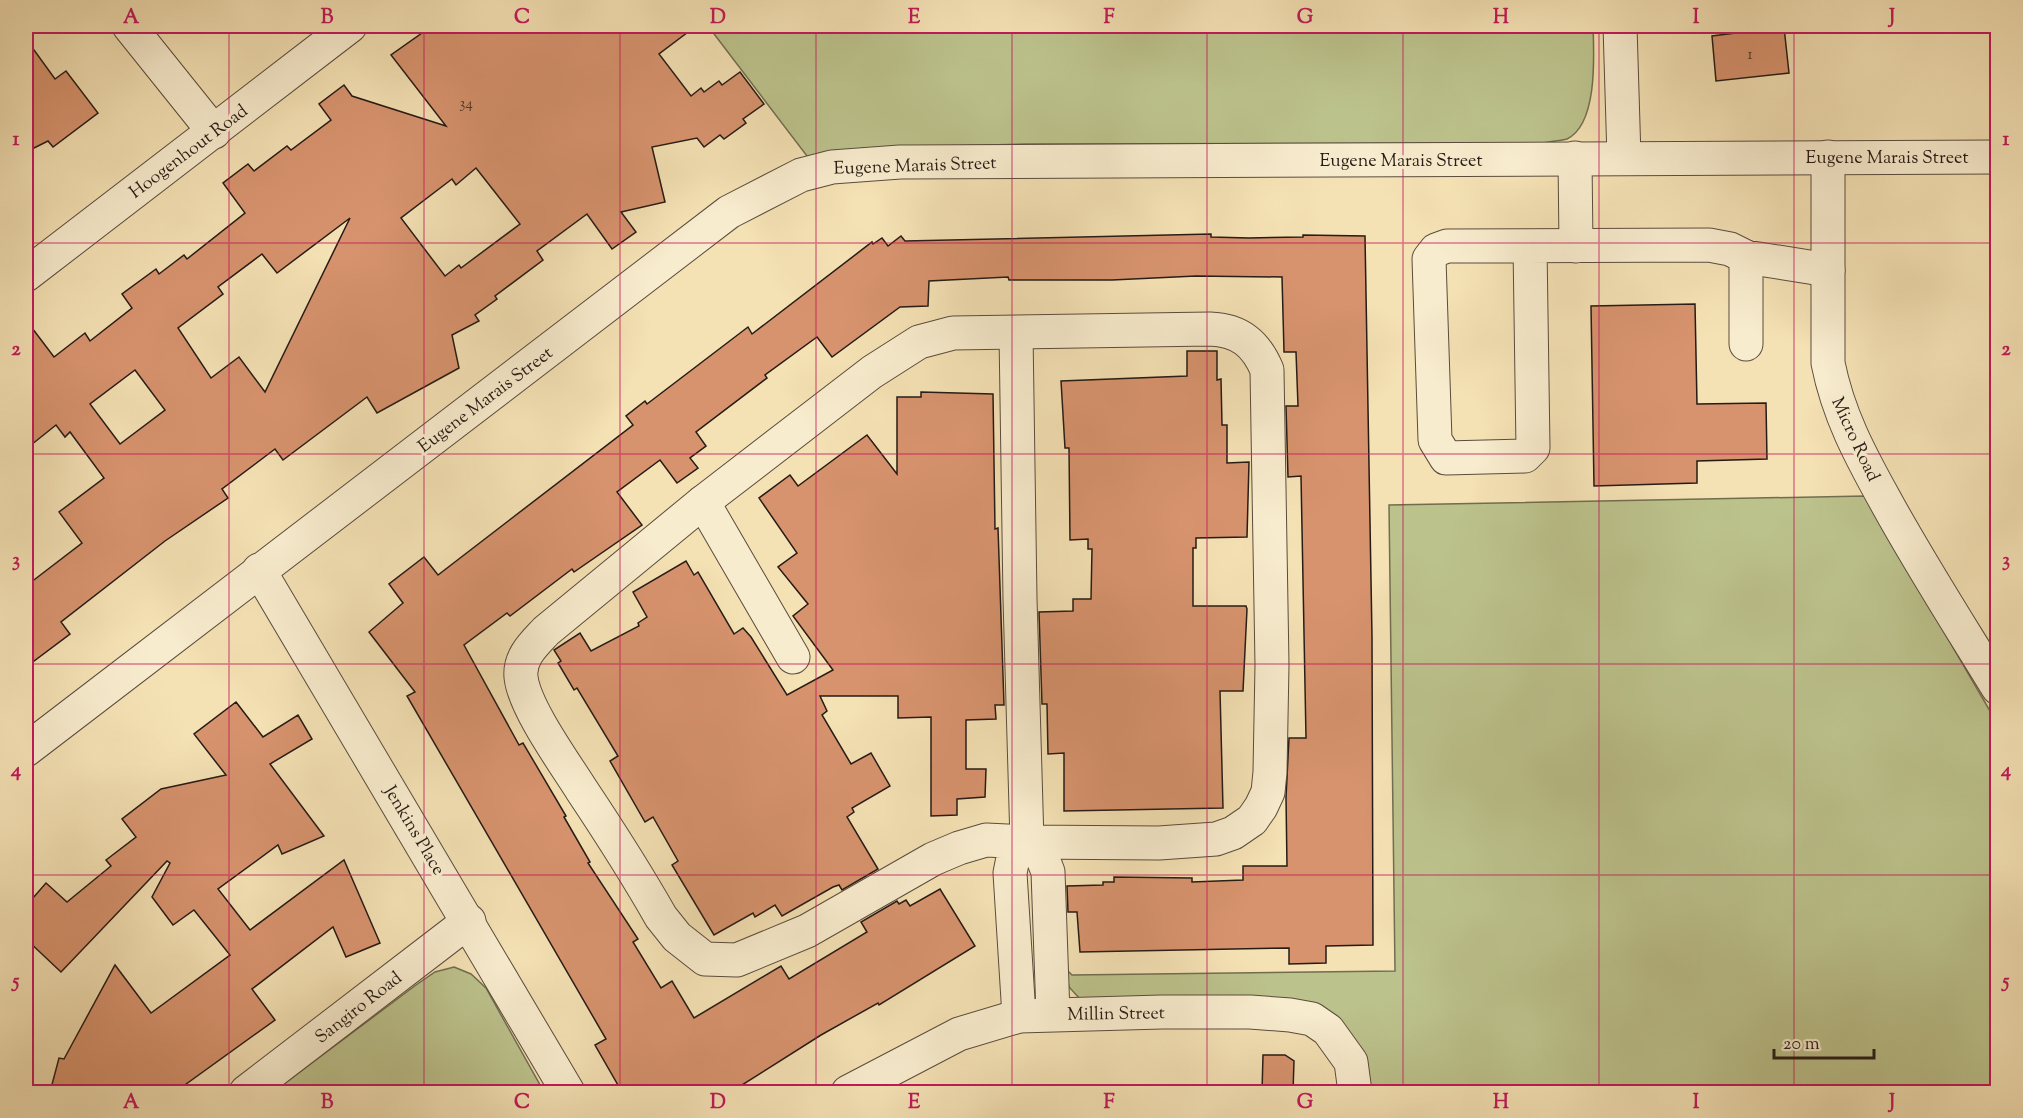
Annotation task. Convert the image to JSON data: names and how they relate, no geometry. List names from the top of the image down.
{
  "streets": {
    "street": [
      "Hoogenhout Road",
      "Eugene Marais Street",
      "Micro Road",
      "Jenkins Place",
      "Sangiro Road",
      "Millin Street"
    ]
  },
  "crossings": [
    ["Eugene Marais Street", "Micro Road"],
    ["Eugene Marais Street", "Jenkins Place"],
    ["Jenkins Place", "Sangiro Road"]
  ],
  "house_numbers": ["1", "34"],
  "scale_bar": "20 m",
  "grid": {
    "columns": [
      "A",
      "B",
      "C",
      "D",
      "E",
      "F",
      "G",
      "H",
      "I",
      "J"
    ],
    "rows": [
      "1",
      "2",
      "3",
      "4",
      "5"
    ]
  }
}
